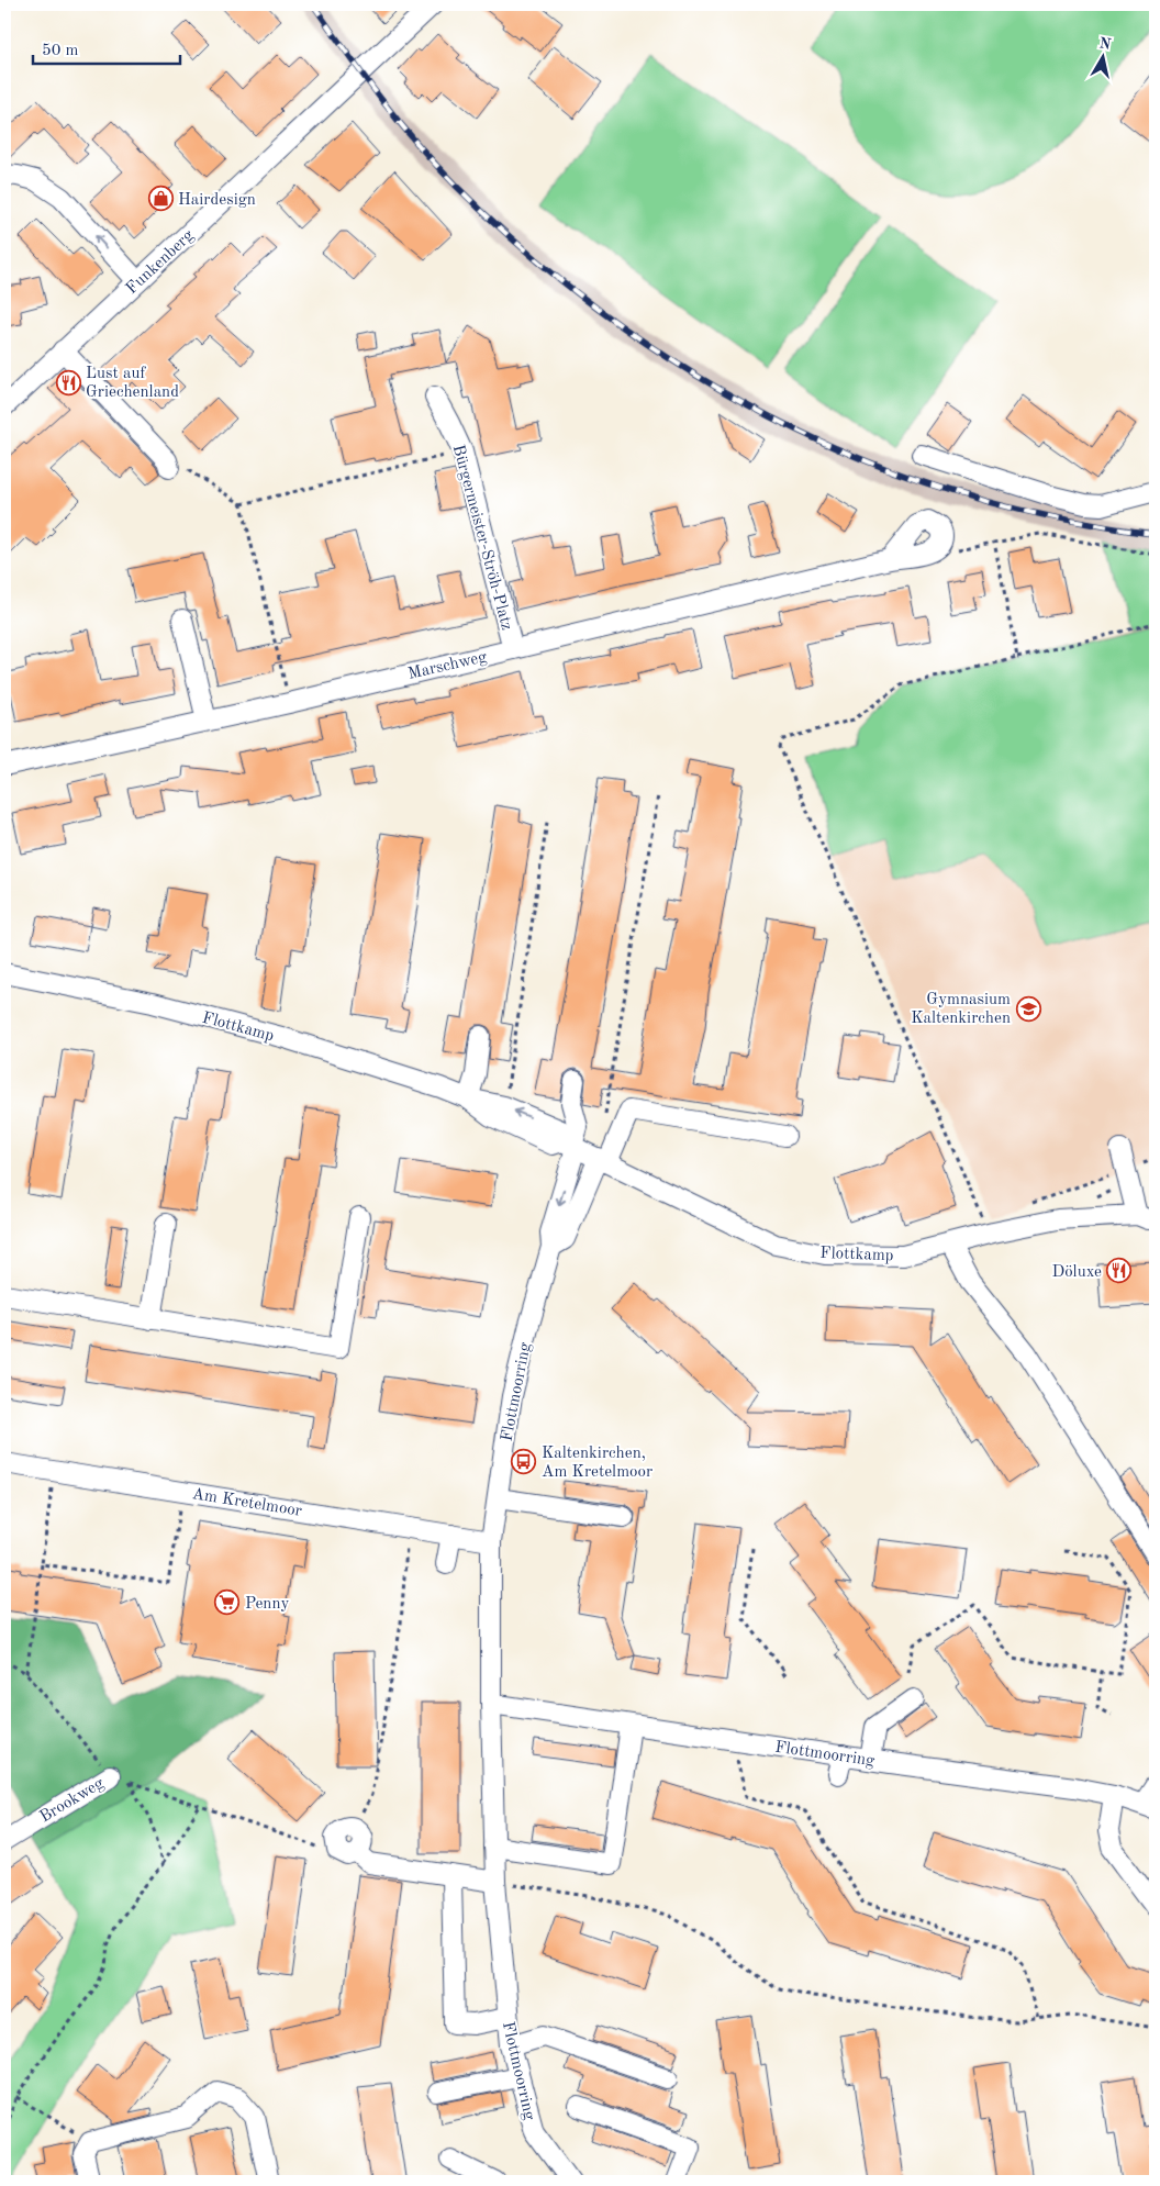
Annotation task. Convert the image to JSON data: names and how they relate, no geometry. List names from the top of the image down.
{
  "streets": {
    "street": [
      "Funkenberg",
      "Bürgermeister-Ströh-Platz",
      "Marschweg",
      "Flottkamp",
      "Flottmoorring",
      "Am Kretelmoor",
      "Brookweg"
    ]
  },
  "crossings": [
    ["Bürgermeister-Ströh-Platz", "Marschweg"],
    ["Flottkamp", "Flottmoorring"],
    ["Flottmoorring", "Am Kretelmoor"]
  ],
  "places": {
    "shop": ["Hairdesign"],
    "restaurant": ["Lust auf Griechenland", "Döluxe"],
    "school or university": ["Gymnasium Kaltenkirchen"],
    "bus stop": ["Kaltenkirchen, Am Kretelmoor"],
    "supermarket": ["Penny"]
  },
  "scale_bar": "50 m",
  "north": "top"
}
